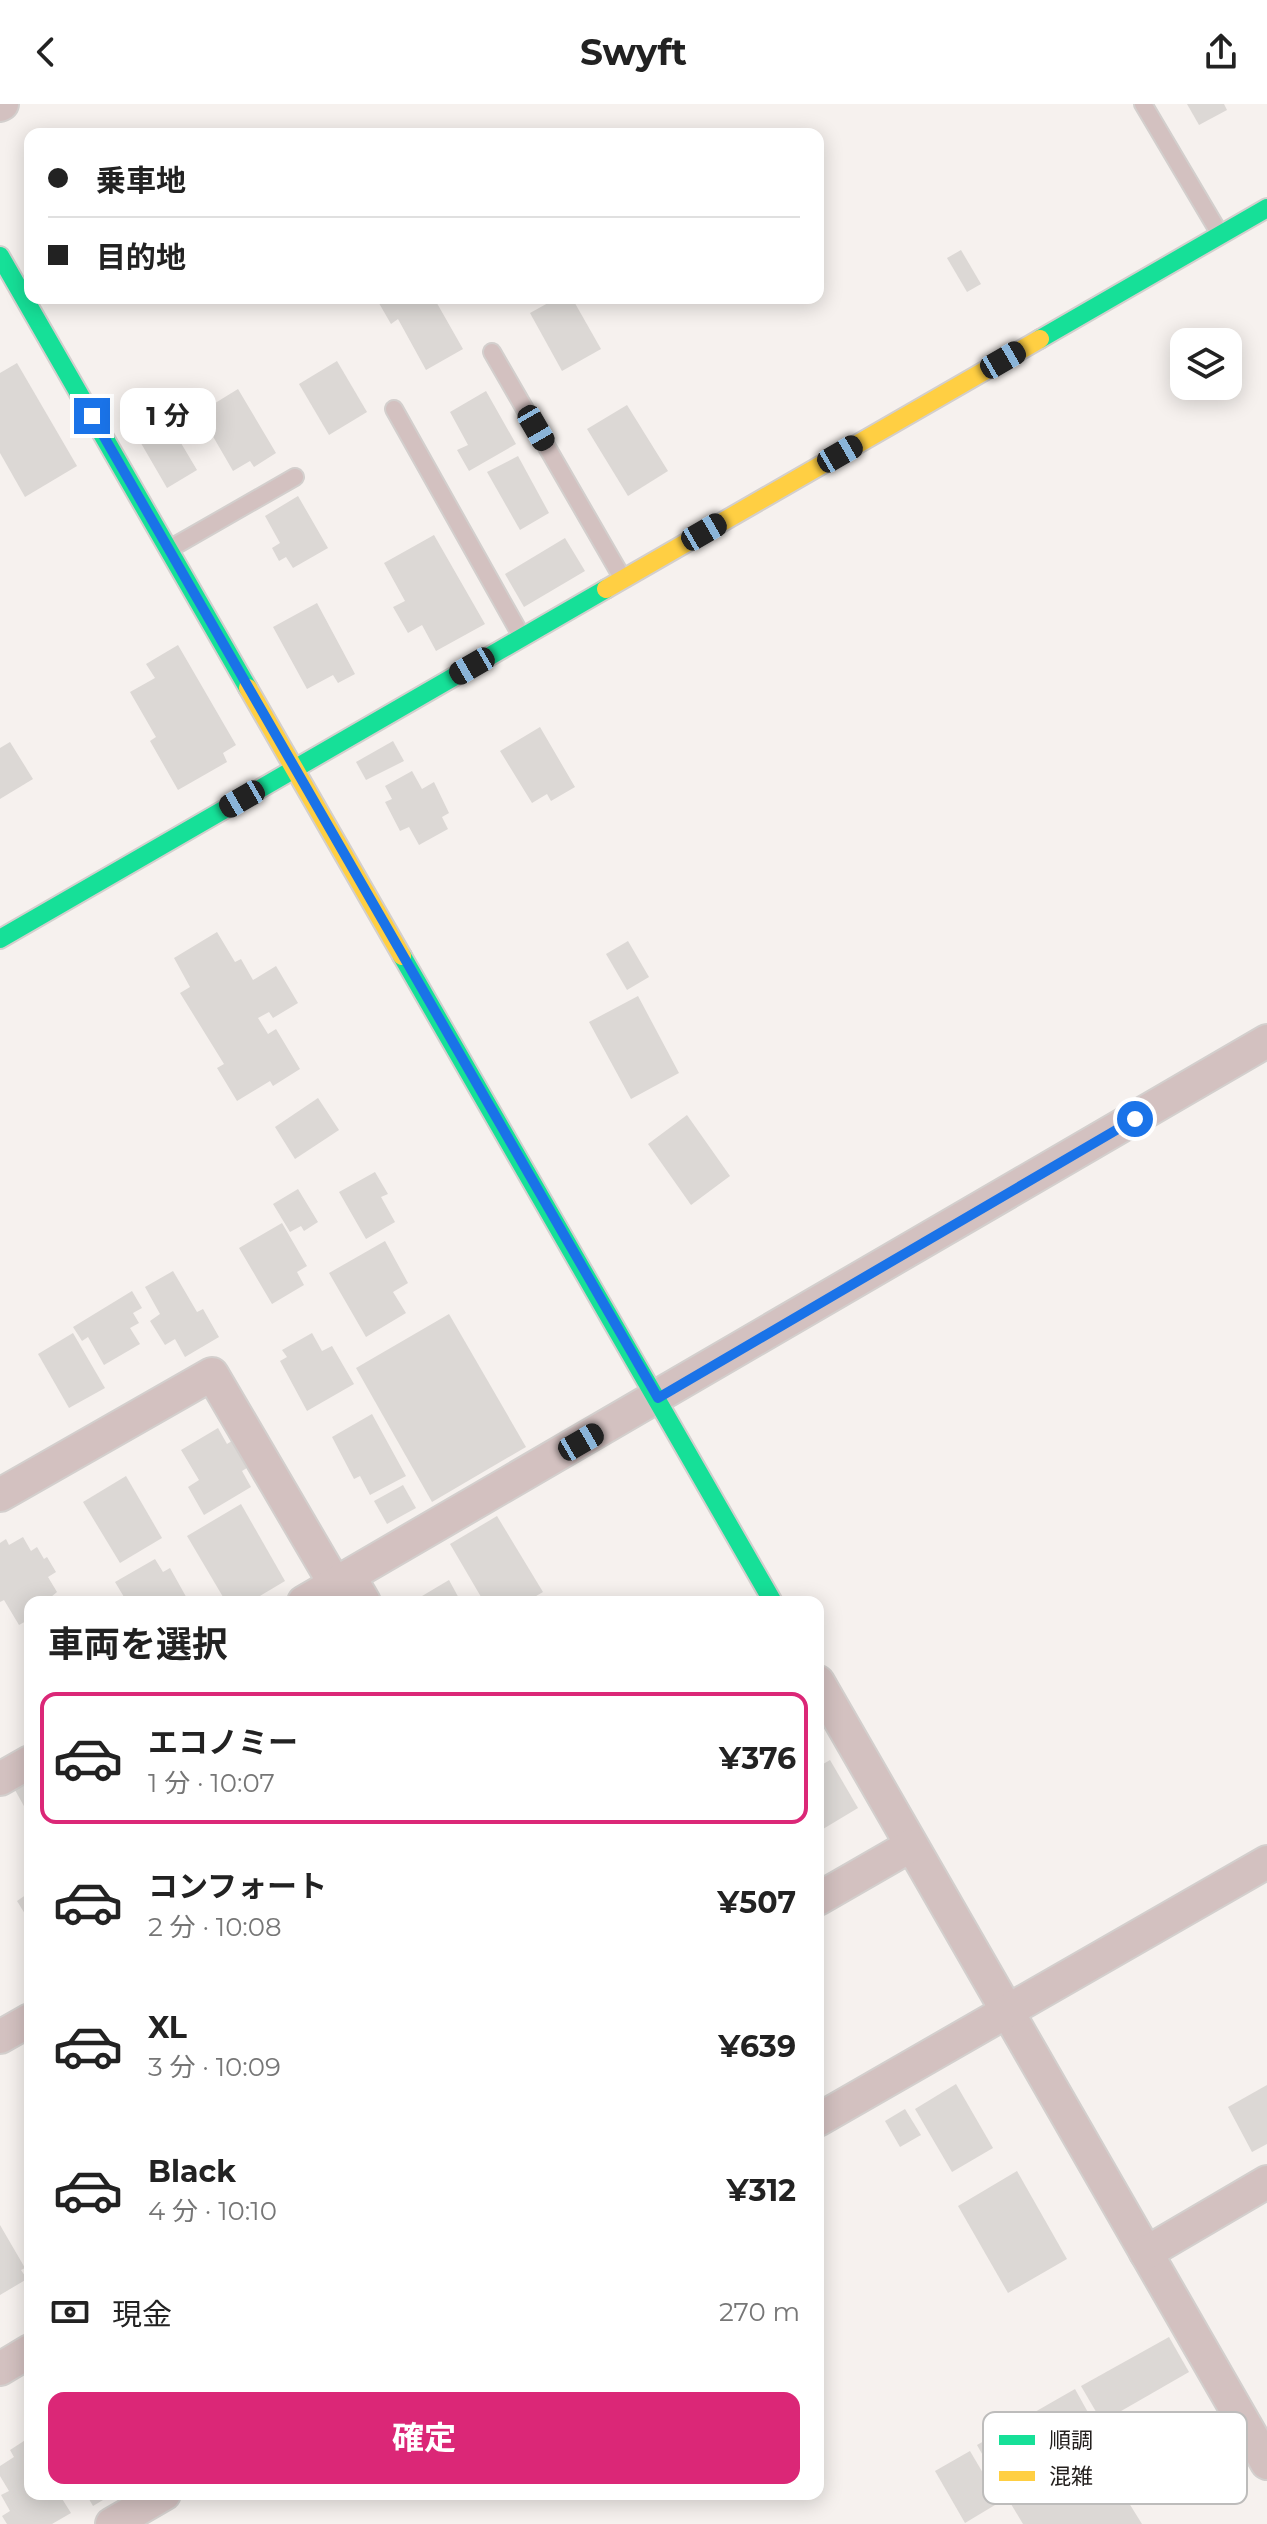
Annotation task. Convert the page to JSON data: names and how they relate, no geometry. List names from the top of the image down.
{
  "legend": ["順調", "混雑"],
  "page": {
    "header": "Swyft",
    "banner": ["乗車地", "目的地"],
    "bubble": "1 分",
    "heading": "車両を選択",
    "list": [
      {
        "name": "エコノミー",
        "note": "1 分 · 10:07",
        "value": "¥376"
      },
      {
        "name": "コンフォート",
        "note": "2 分 · 10:08",
        "value": "¥507"
      },
      {
        "name": "XL",
        "note": "3 分 · 10:09",
        "value": "¥639"
      },
      {
        "name": "Black",
        "note": "4 分 · 10:10",
        "value": "¥312"
      }
    ],
    "pay": ["現金", "270 m"],
    "buttons": "確定"
  }
}
